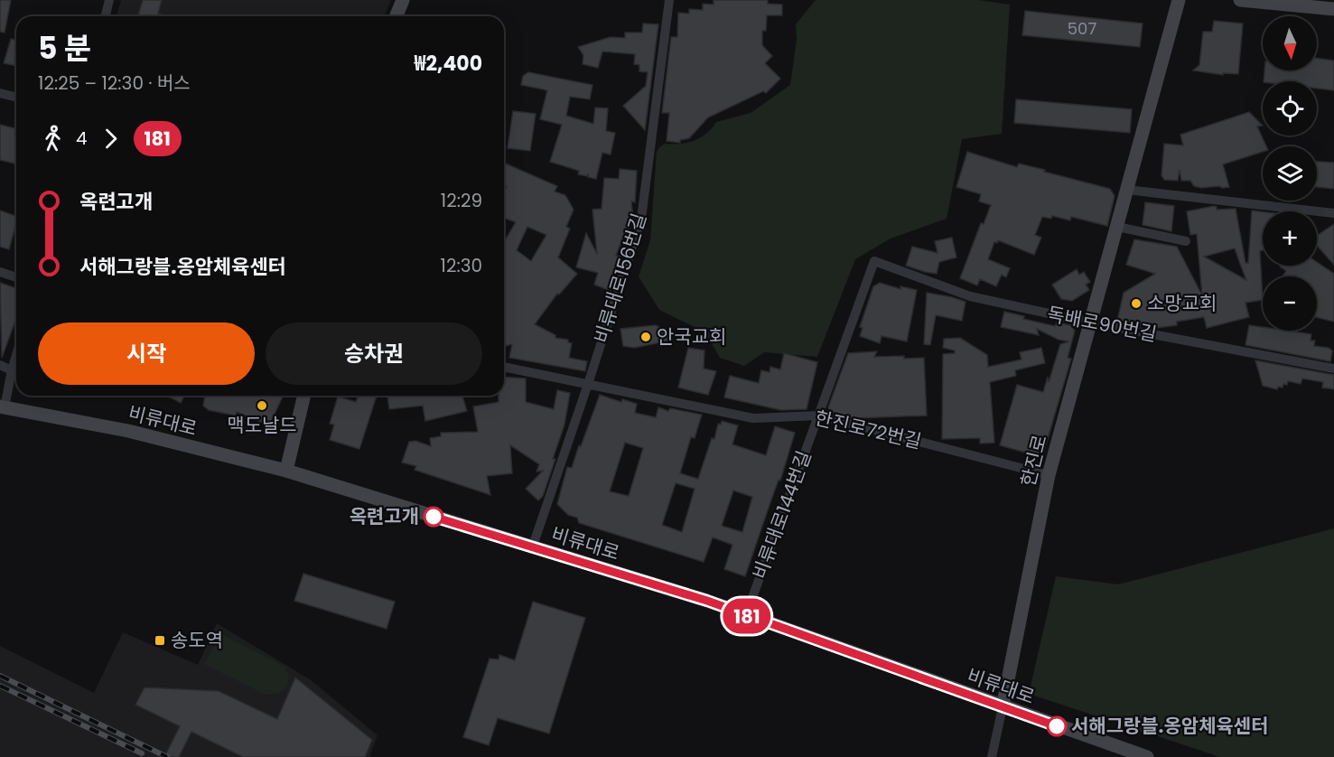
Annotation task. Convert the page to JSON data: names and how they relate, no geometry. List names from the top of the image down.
{
  "streets": {
    "main road": ["비류대로", "한진로"],
    "street": [
      "비류대로156번길",
      "독배로90번길",
      "한진로72번길",
      "비류대로144번길"
    ]
  },
  "crossings": [
    ["비류대로156번길", "비류대로"],
    ["비류대로156번길", "한진로72번길"],
    ["독배로90번길", "한진로"],
    ["독배로90번길", "비류대로144번길"],
    ["비류대로", "한진로"],
    ["비류대로", "비류대로144번길"],
    ["한진로72번길", "한진로"],
    ["한진로72번길", "비류대로144번길"]
  ],
  "places": {
    "other": [
      "소망교회",
      "안국교회",
      "맥도날드",
      "옥련고개",
      "서해그랑블.옹암체육센터"
    ],
    "transit": ["송도역"]
  },
  "lines": ["bus line 181"],
  "house_numbers": ["507"],
  "north": "bottom",
  "page": {
    "on_map": "181",
    "map_buttons": ["+", "−"],
    "heading": ["5 분", "12:25 – 12:30 · 버스", "₩2,400"],
    "legs": ["4", "181"],
    "list": [
      {
        "name": "옥련고개",
        "value": "12:29"
      },
      {
        "name": "서해그랑블.옹암체육센터",
        "value": "12:30"
      }
    ],
    "buttons": ["시작", "승차권"]
  }
}
